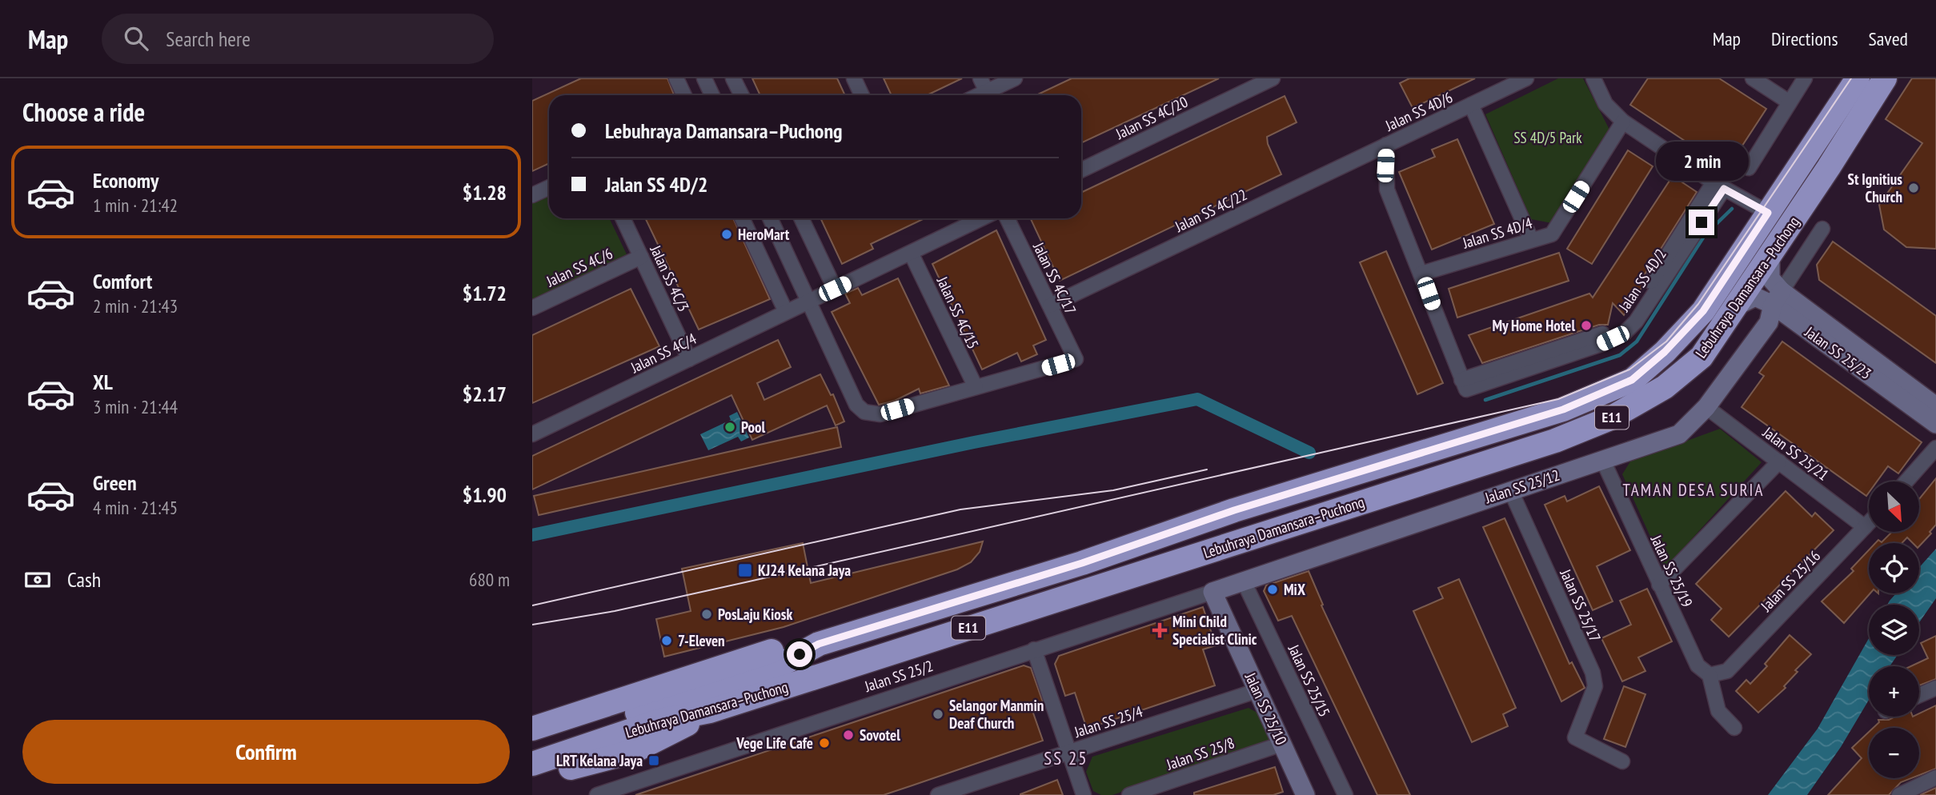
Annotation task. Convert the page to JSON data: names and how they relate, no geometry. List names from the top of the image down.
{
  "streets": {
    "highway": ["Lebuhraya Damansara–Puchong", "E11"],
    "street": [
      "Jalan SS 4D/6",
      "Jalan SS 4C/20",
      "Jalan SS 4C/22",
      "Jalan SS 4D/4",
      "Jalan SS 4C/6",
      "Jalan SS 4C/3",
      "Jalan SS 4C/17",
      "Jalan SS 4C/15",
      "Jalan SS 4C/4",
      "Jalan SS 25/23",
      "Jalan SS 25/21",
      "Jalan SS 25/12",
      "Jalan SS 25/19",
      "Jalan SS 25/16",
      "Jalan SS 25/17",
      "Jalan SS 25/2",
      "Jalan SS 25/15",
      "Jalan SS 25/10",
      "Jalan SS 25/4",
      "Jalan SS 25/8"
    ]
  },
  "crossings": [
    ["Jalan SS 4D/6", "Jalan SS 4C/22"],
    ["Jalan SS 4C/22", "Jalan SS 4C/17"],
    ["Jalan SS 4C/6", "Jalan SS 4C/3"],
    ["Jalan SS 4C/3", "Jalan SS 4C/4"],
    ["Jalan SS 4C/17", "Jalan SS 4C/15"],
    ["Lebuhraya Damansara–Puchong", "Jalan SS 25/23"],
    ["Jalan SS 25/23", "Jalan SS 25/12"],
    ["Jalan SS 25/21", "Jalan SS 25/12"],
    ["Jalan SS 25/21", "Jalan SS 25/16"],
    ["Jalan SS 25/12", "Jalan SS 25/19"],
    ["Jalan SS 25/12", "Jalan SS 25/17"],
    ["Jalan SS 25/12", "Jalan SS 25/2"],
    ["Jalan SS 25/12", "Jalan SS 25/15"],
    ["Jalan SS 25/12", "Jalan SS 25/10"],
    ["Jalan SS 25/19", "Jalan SS 25/16"],
    ["Jalan SS 25/2", "Jalan SS 25/10"],
    ["Jalan SS 25/10", "Jalan SS 25/4"],
    ["Jalan SS 25/10", "Jalan SS 25/8"]
  ],
  "districts": ["TAMAN DESA SURIA", "SS 25"],
  "parks": ["SS 4D/5 Park"],
  "places": {
    "other": [
      "St Ignitius Church",
      "HeroMart",
      "My Home Hotel",
      "Pool",
      "MiX",
      "PosLaju Kiosk",
      "7-Eleven",
      "Selangor Manmin Deaf Church",
      "Sovotel",
      "Vege Life Cafe"
    ],
    "transit": ["KJ24 Kelana Jaya", "LRT Kelana Jaya"],
    "health": ["Mini Child Specialist Clinic"]
  },
  "north": "bottom right",
  "page": {
    "header": "Map",
    "search": "Search here",
    "nav": ["Map", "Directions", "Saved"],
    "heading": "Choose a ride",
    "banner": ["Lebuhraya Damansara–Puchong", "Jalan SS 4D/2"],
    "bubble": "2 min",
    "list": [
      {
        "name": "Economy",
        "note": "1 min · 21:42",
        "value": "$1.28"
      },
      {
        "name": "Comfort",
        "note": "2 min · 21:43",
        "value": "$1.72"
      },
      {
        "name": "XL",
        "note": "3 min · 21:44",
        "value": "$2.17"
      },
      {
        "name": "Green",
        "note": "4 min · 21:45",
        "value": "$1.90"
      }
    ],
    "map_buttons": ["+", "−"],
    "pay": ["Cash", "680 m"],
    "buttons": "Confirm"
  }
}
